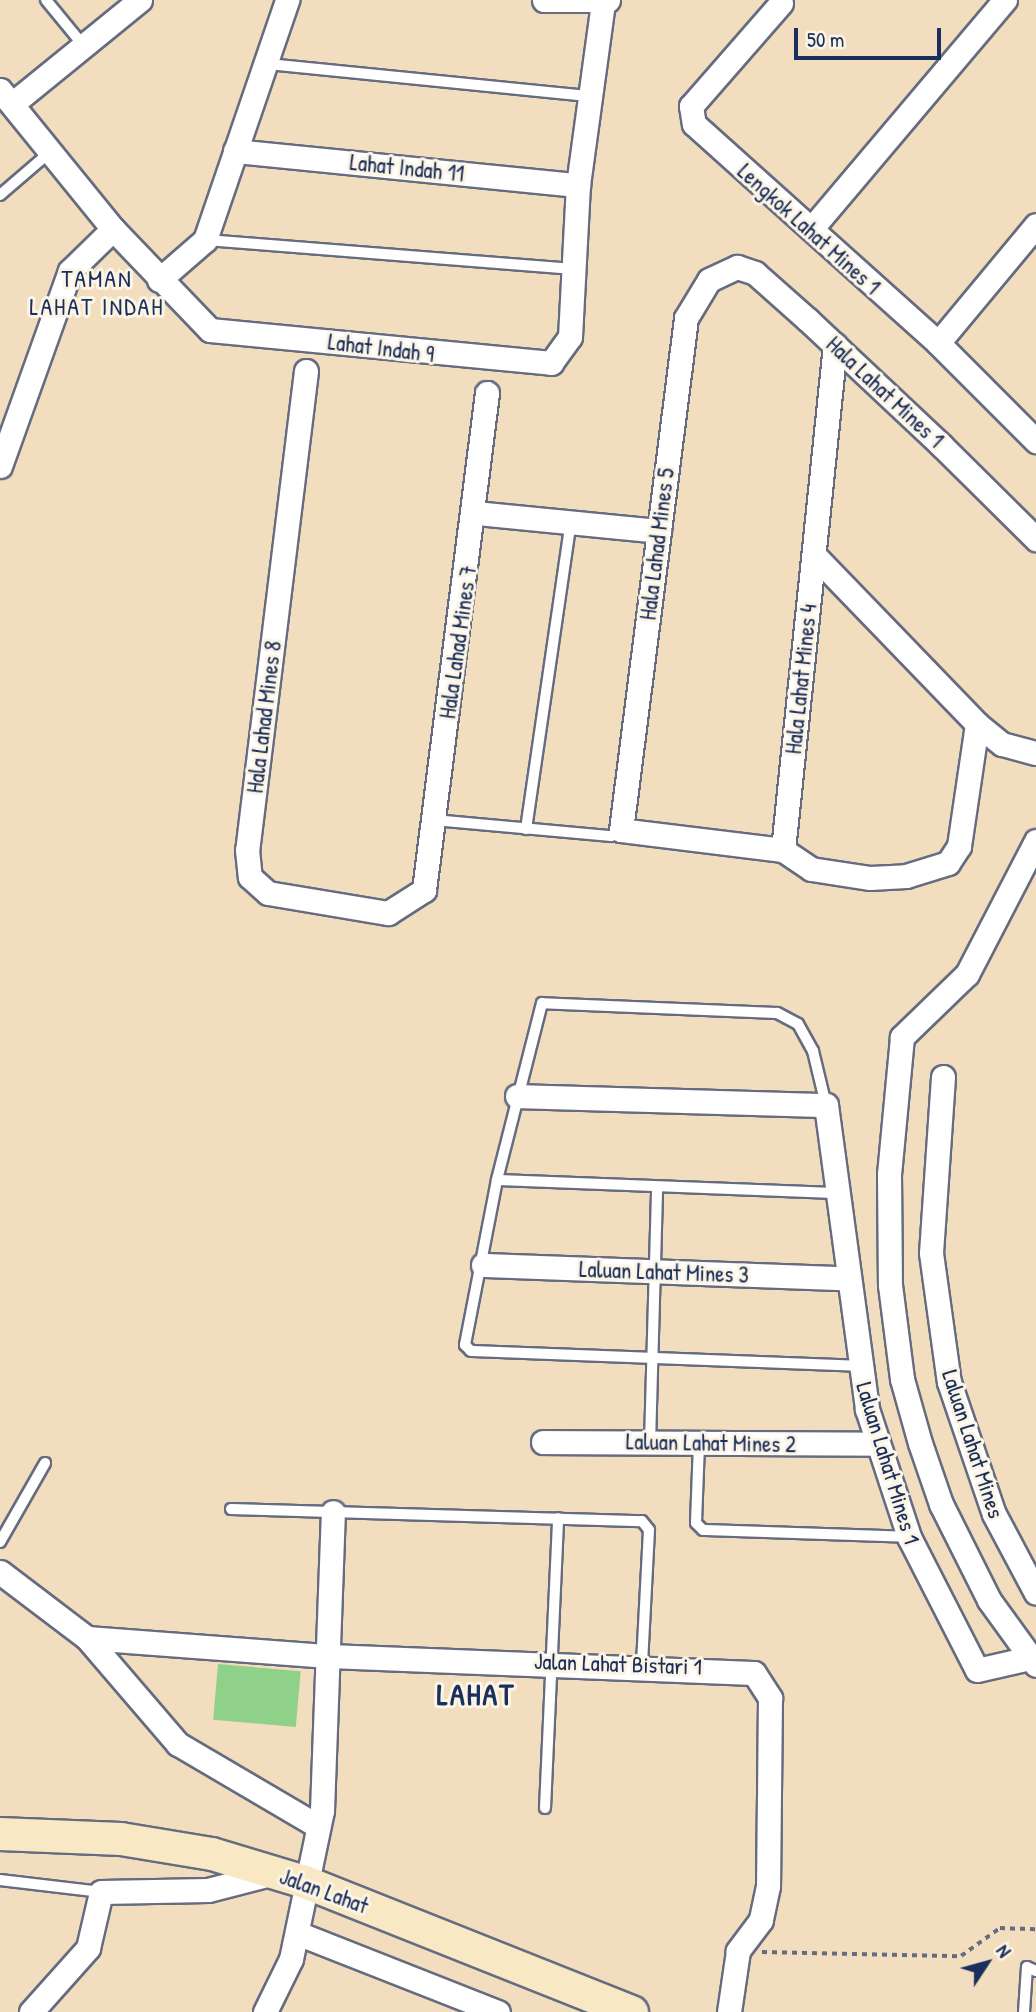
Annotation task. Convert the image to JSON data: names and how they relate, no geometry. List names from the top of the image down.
{
  "streets": {
    "main road": ["Jalan Lahat"],
    "street": [
      "Lahat Indah 11",
      "Lengkok Lahat Mines 1",
      "Lahat Indah 9",
      "Hala Lahat Mines 1",
      "Hala Lahad Mines 5",
      "Hala Lahad Mines 7",
      "Hala Lahat Mines 4",
      "Hala Lahad Mines 8",
      "Laluan Lahat Mines 3",
      "Laluan Lahat Mines 2",
      "Laluan Lahat Mines",
      "Laluan Lahat Mines 1",
      "Jalan Lahat Bistari 1"
    ]
  },
  "crossings": [
    ["Hala Lahat Mines 1", "Hala Lahad Mines 5"],
    ["Hala Lahat Mines 1", "Hala Lahat Mines 4"],
    ["Hala Lahad Mines 7", "Hala Lahad Mines 8"],
    ["Laluan Lahat Mines 3", "Laluan Lahat Mines 1"],
    ["Laluan Lahat Mines 2", "Laluan Lahat Mines 1"]
  ],
  "districts": ["TAMAN LAHAT INDAH", "LAHAT"],
  "scale_bar": "50 m",
  "north": "top right"
}
